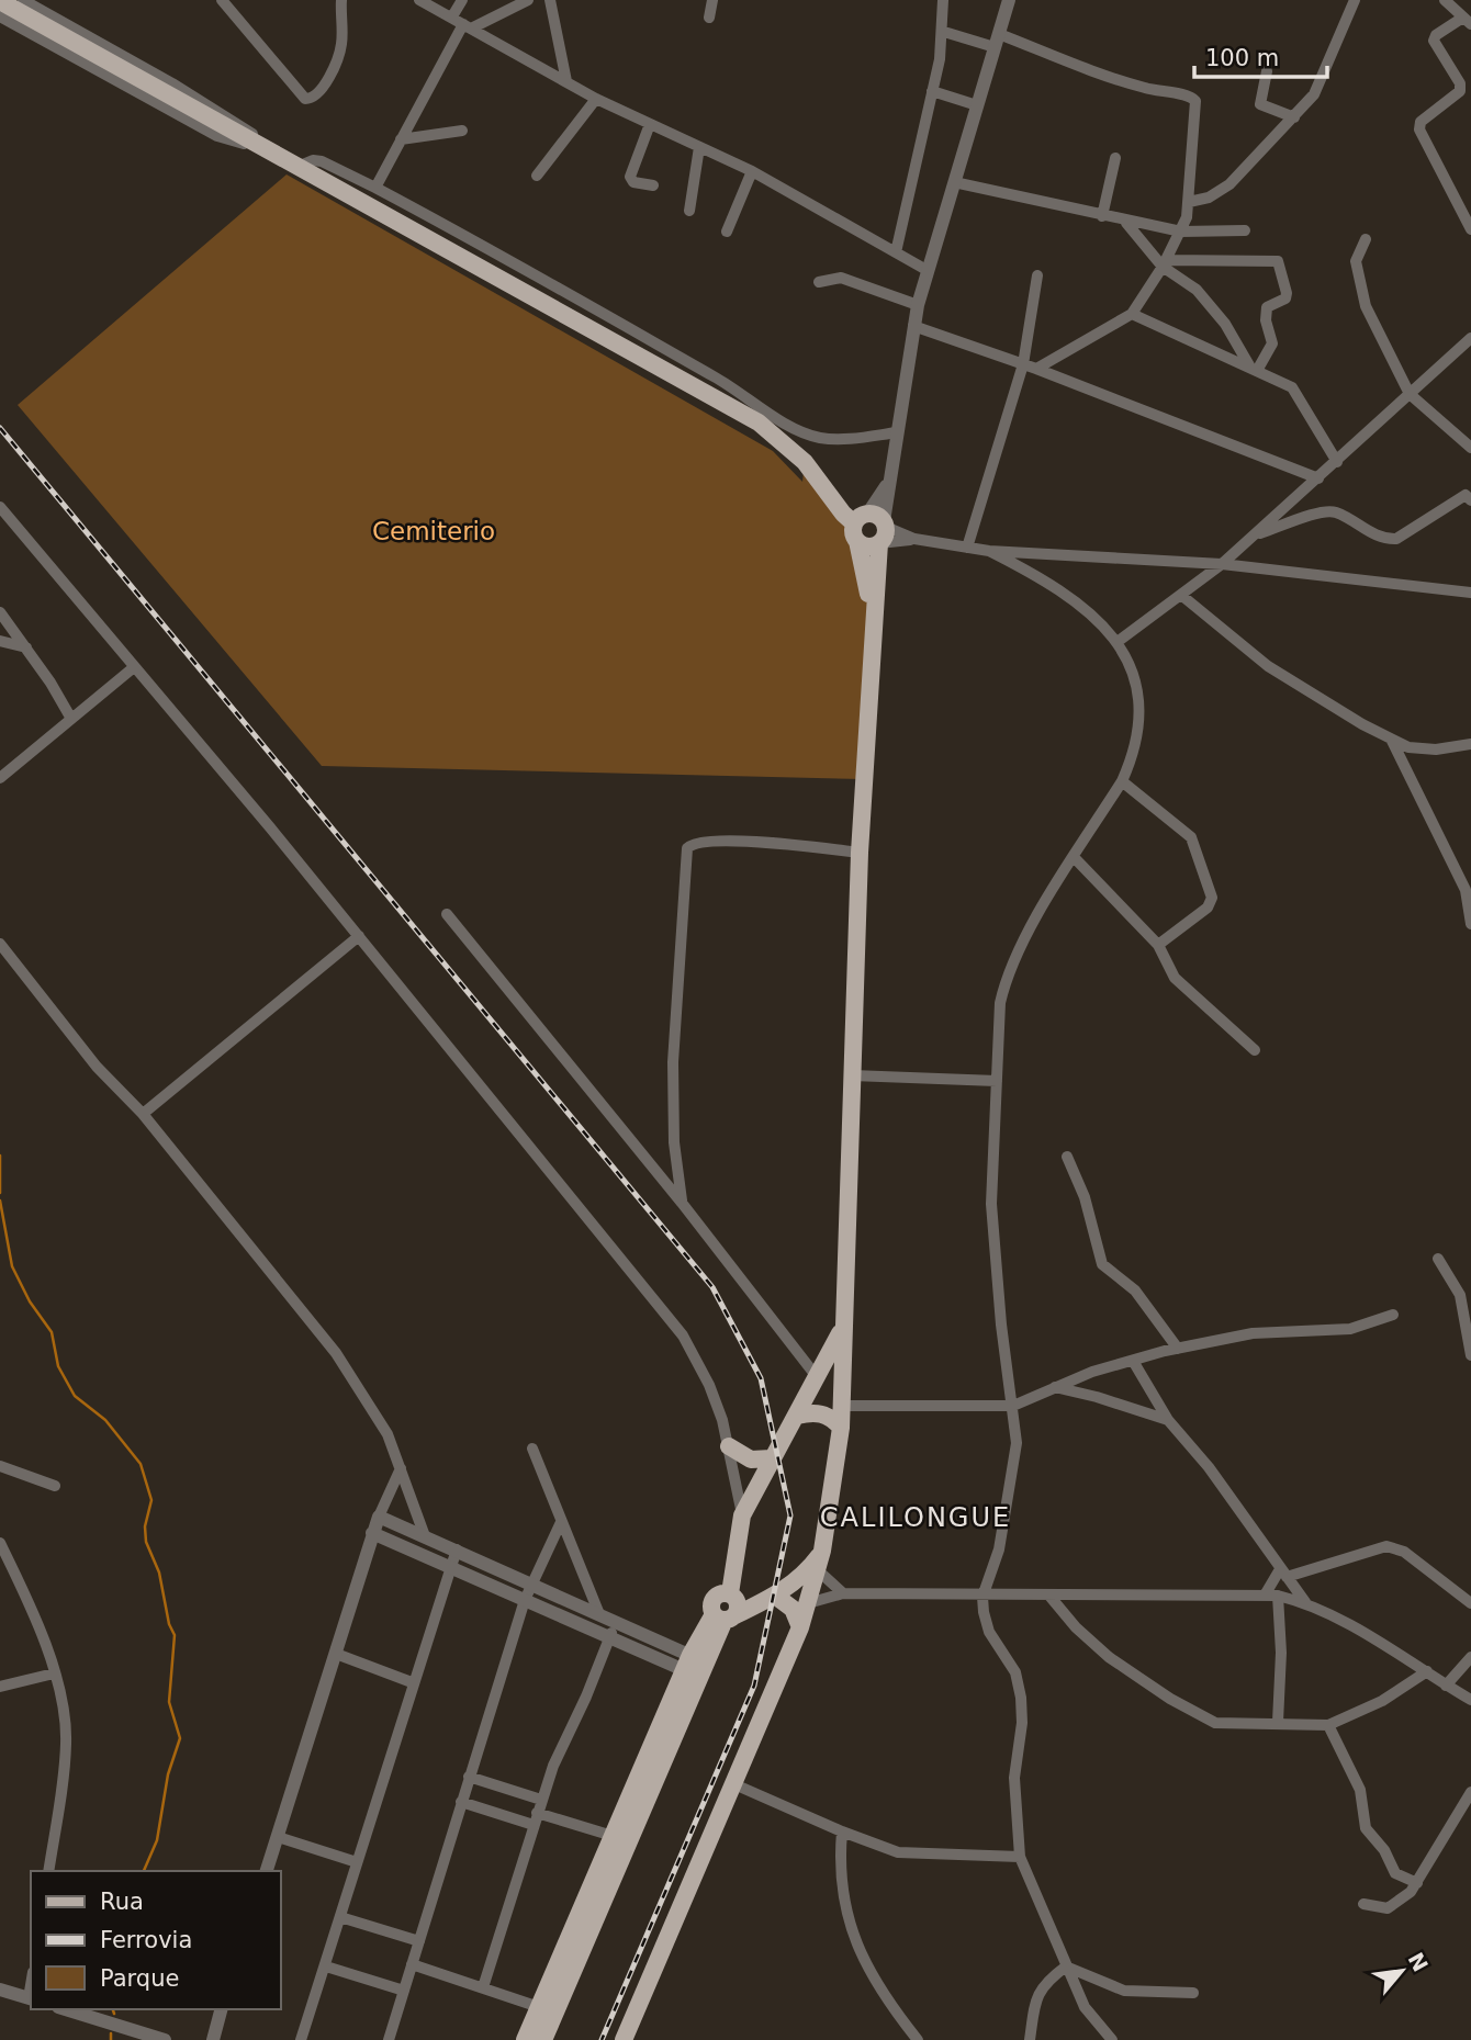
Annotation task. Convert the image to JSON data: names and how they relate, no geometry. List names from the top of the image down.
{
  "districts": ["CALILONGUE"],
  "parks": ["Cemiterio"],
  "legend": ["Rua", "Ferrovia", "Parque"],
  "scale_bar": "100 m",
  "north": "top right"
}
